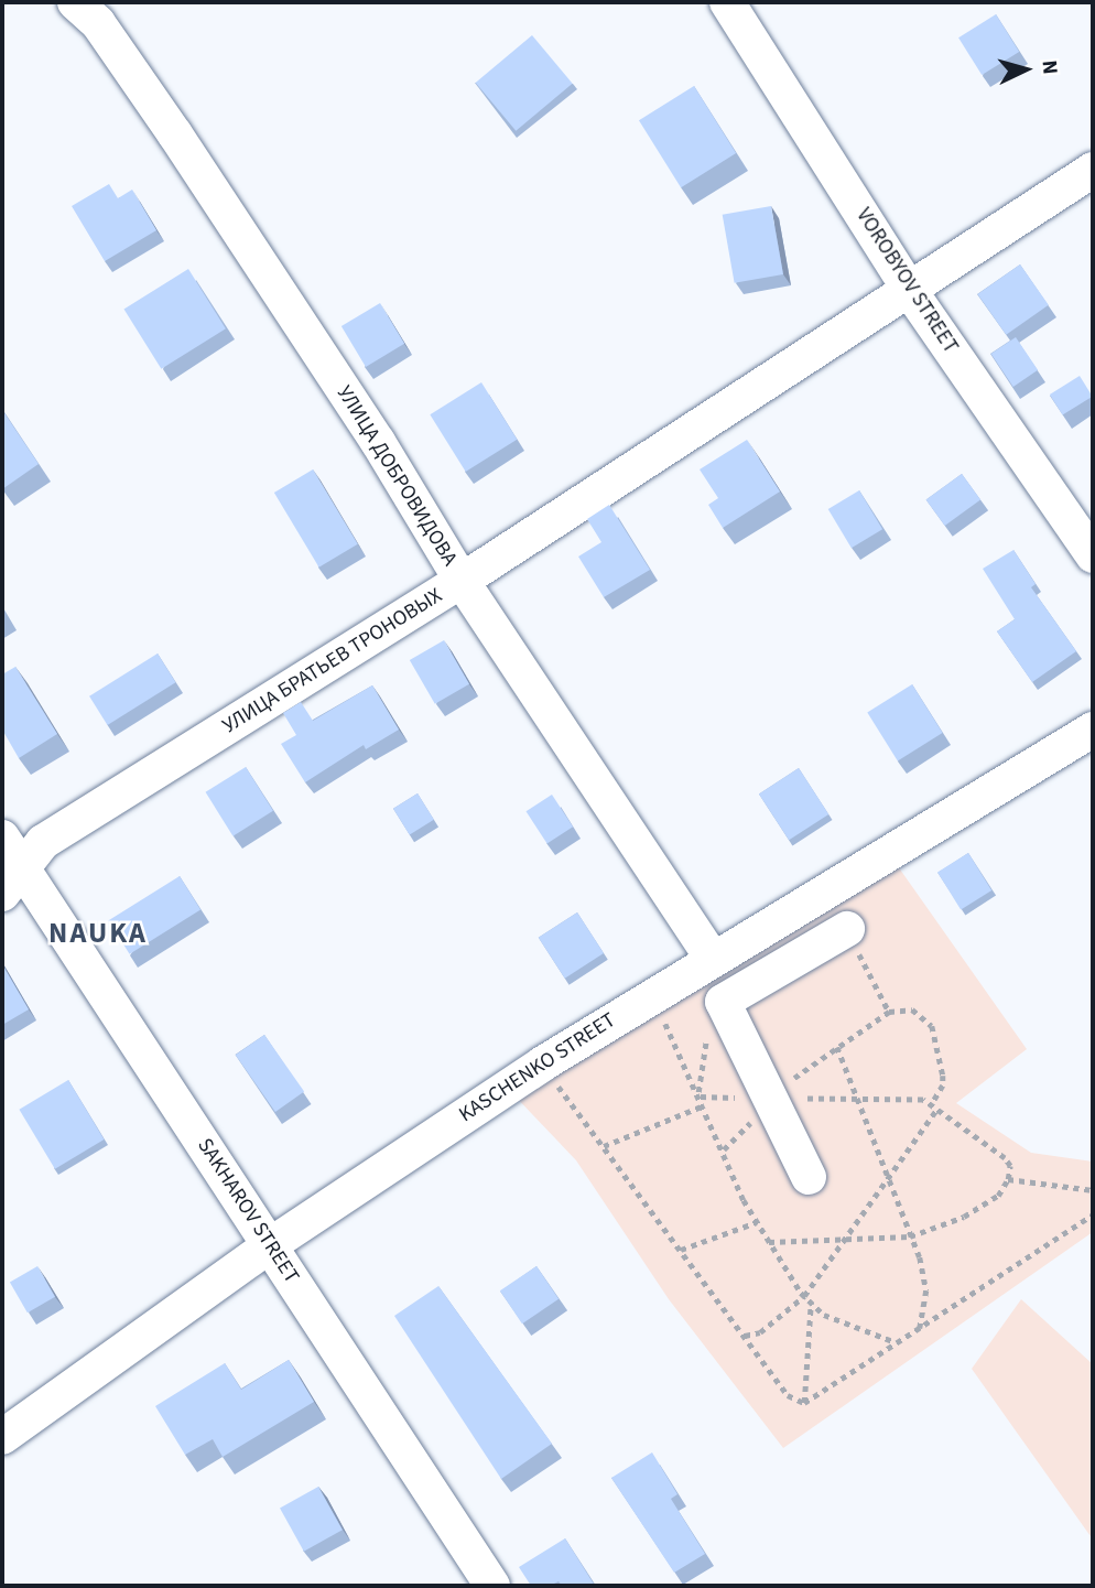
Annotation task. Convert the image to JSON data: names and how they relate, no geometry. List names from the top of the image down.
{
  "streets": {
    "street": [
      "VOROBYOV STREET",
      "УЛИЦА ДОБРОВИДОВА",
      "УЛИЦА БРАТЬЕВ ТРОНОВЫХ",
      "KASCHENKO STREET",
      "SAKHAROV STREET"
    ]
  },
  "crossings": [
    ["VOROBYOV STREET", "УЛИЦА БРАТЬЕВ ТРОНОВЫХ"],
    ["УЛИЦА ДОБРОВИДОВА", "УЛИЦА БРАТЬЕВ ТРОНОВЫХ"],
    ["УЛИЦА ДОБРОВИДОВА", "KASCHENKO STREET"],
    ["УЛИЦА БРАТЬЕВ ТРОНОВЫХ", "SAKHAROV STREET"],
    ["KASCHENKO STREET", "SAKHAROV STREET"]
  ],
  "districts": ["NAUKA"],
  "north": "right"
}
